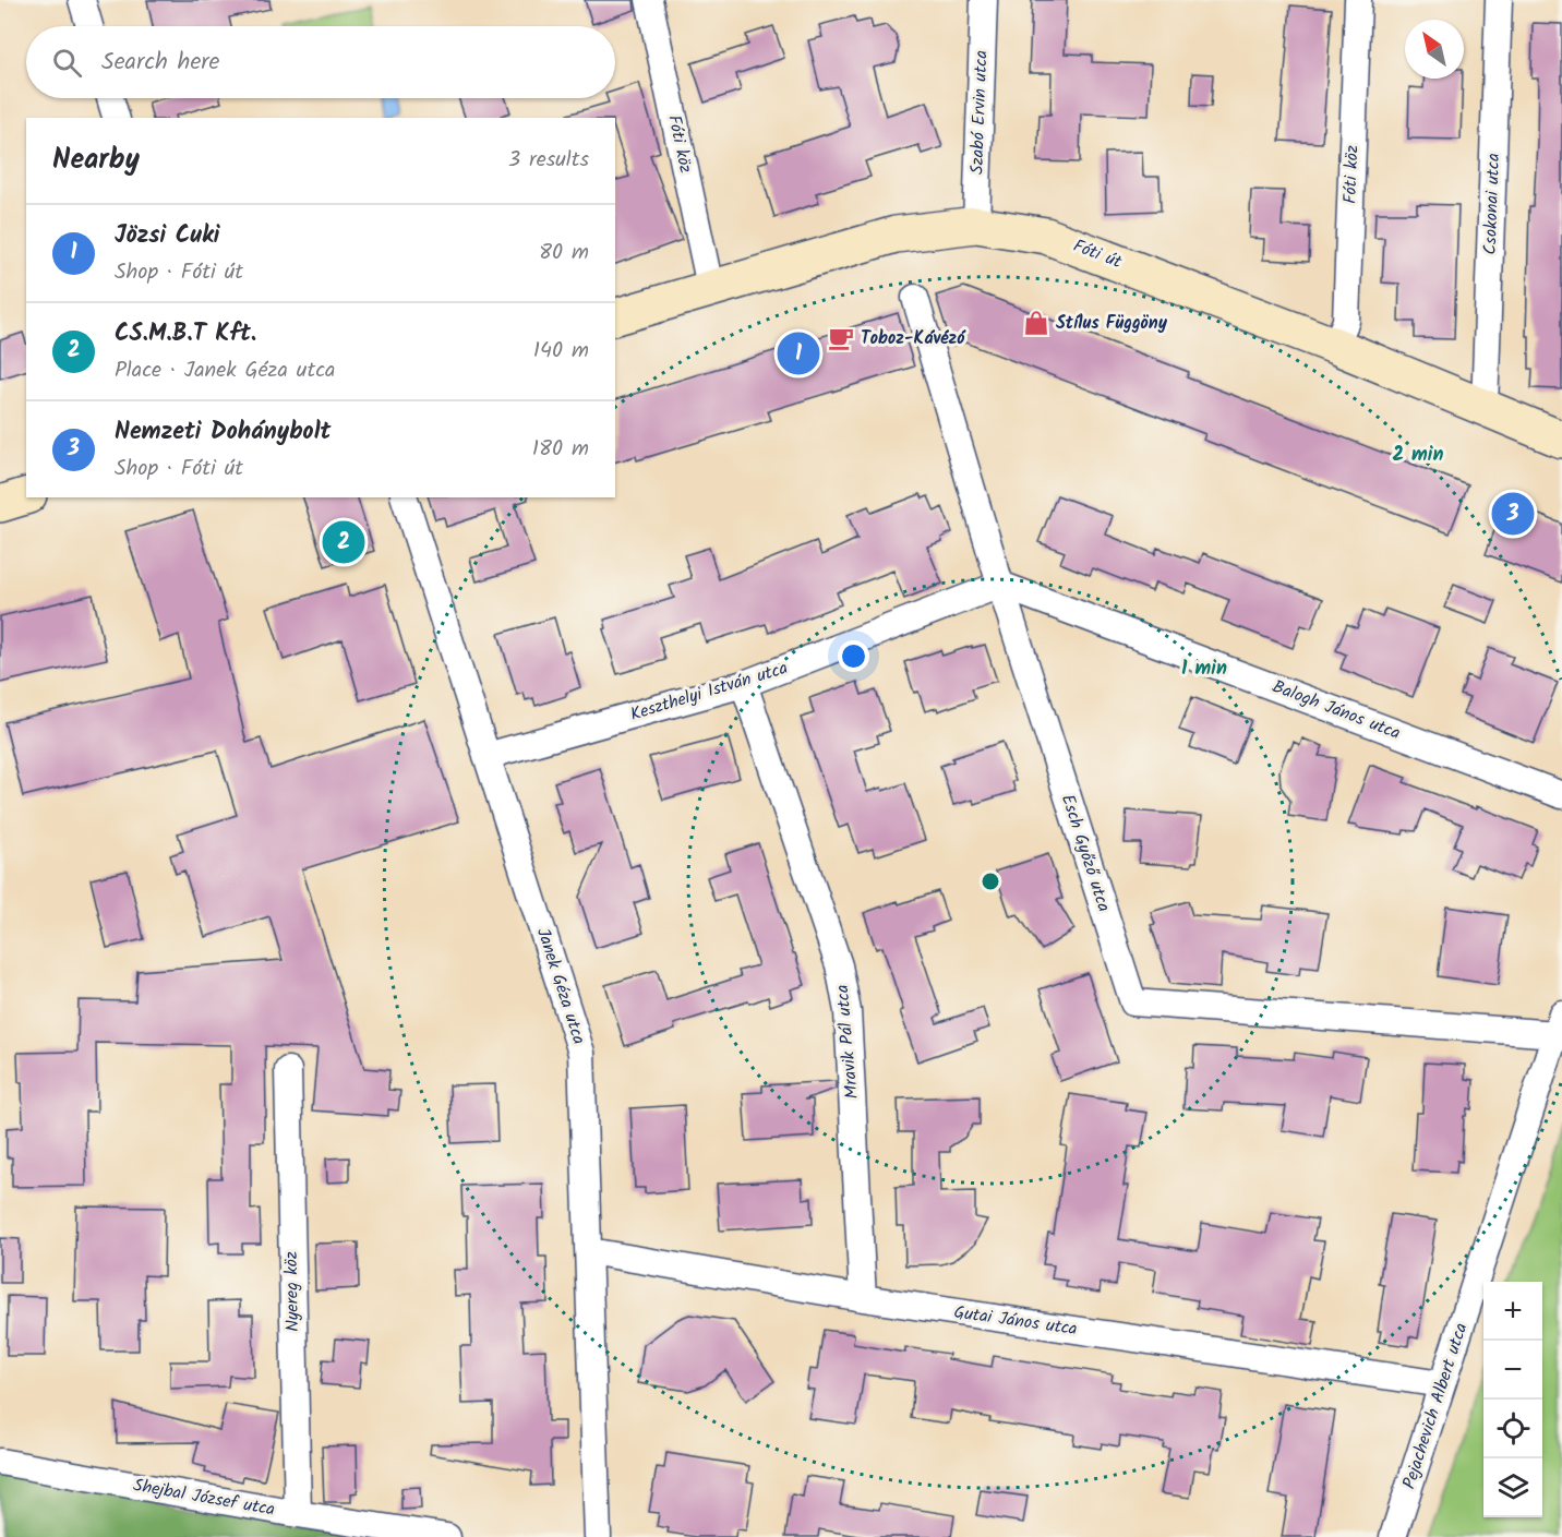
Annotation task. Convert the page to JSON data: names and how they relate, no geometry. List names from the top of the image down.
{
  "streets": {
    "main road": ["Fóti út"],
    "street": [
      "Szabó Ervin utca",
      "Fóti köz",
      "Csokonai utca",
      "Keszthelyi István utca",
      "Balogh János utca",
      "Esch Győző utca",
      "Janek Géza utca",
      "Mravik Pál utca",
      "Nyereg köz",
      "Gutai János utca",
      "Pejachevich Albert utca",
      "Shejbal József utca"
    ]
  },
  "crossings": [
    ["Szabó Ervin utca", "Fóti út"],
    ["Fóti köz", "Fóti út"],
    ["Csokonai utca", "Fóti út"],
    ["Keszthelyi István utca", "Balogh János utca"],
    ["Keszthelyi István utca", "Esch Győző utca"],
    ["Keszthelyi István utca", "Janek Géza utca"],
    ["Keszthelyi István utca", "Mravik Pál utca"],
    ["Balogh János utca", "Esch Győző utca"],
    ["Esch Győző utca", "Pejachevich Albert utca"],
    ["Janek Géza utca", "Gutai János utca"],
    ["Mravik Pál utca", "Gutai János utca"],
    ["Nyereg köz", "Shejbal József utca"],
    ["Gutai János utca", "Pejachevich Albert utca"]
  ],
  "places": {
    "shop": ["Stílus Függöny"],
    "cafe": ["Toboz-Kávézó"]
  },
  "north": "top left",
  "page": {
    "search": "Search here",
    "heading": ["Nearby", "3 results"],
    "list": [
      {
        "mark": "1",
        "name": "Jözsi Cuki",
        "note": "Shop · Fóti út",
        "value": "80 m"
      },
      {
        "mark": "2",
        "name": "CS.M.B.T Kft.",
        "note": "Place · Janek Géza utca",
        "value": "140 m"
      },
      {
        "mark": "3",
        "name": "Nemzeti Dohánybolt",
        "note": "Shop · Fóti út",
        "value": "180 m"
      }
    ],
    "pins": ["1", "3", "2"],
    "map_buttons": ["+", "−"]
  },
  "rings": ["2 min", "1 min"]
}
